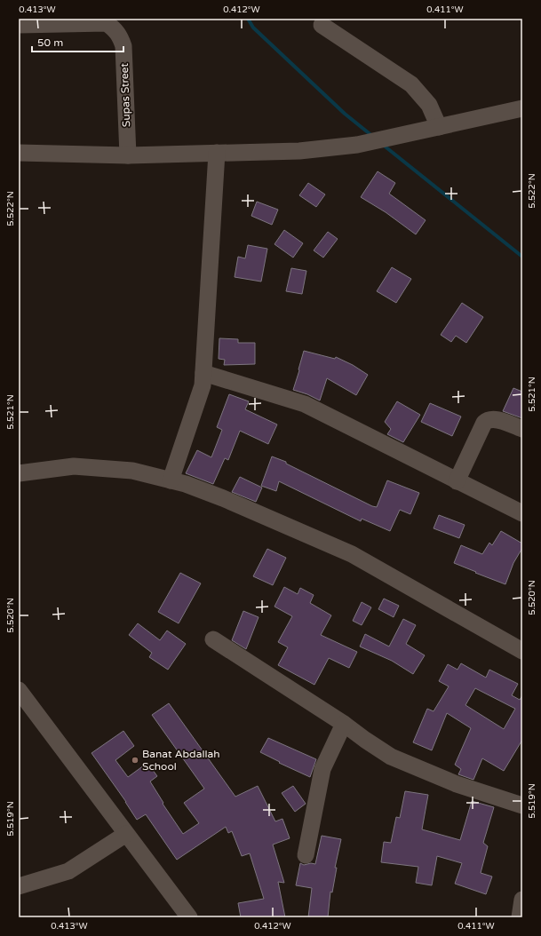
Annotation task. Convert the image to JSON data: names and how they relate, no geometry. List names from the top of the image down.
{
  "streets": {
    "street": ["Supas Street"]
  },
  "places": ["Banat Abdallah School"],
  "scale_bar": "50 m",
  "coordinates": [
    "0.413°W",
    "0.412°W",
    "0.411°W",
    "5.522°N",
    "5.521°N",
    "5.520°N",
    "5.519°N"
  ]
}
